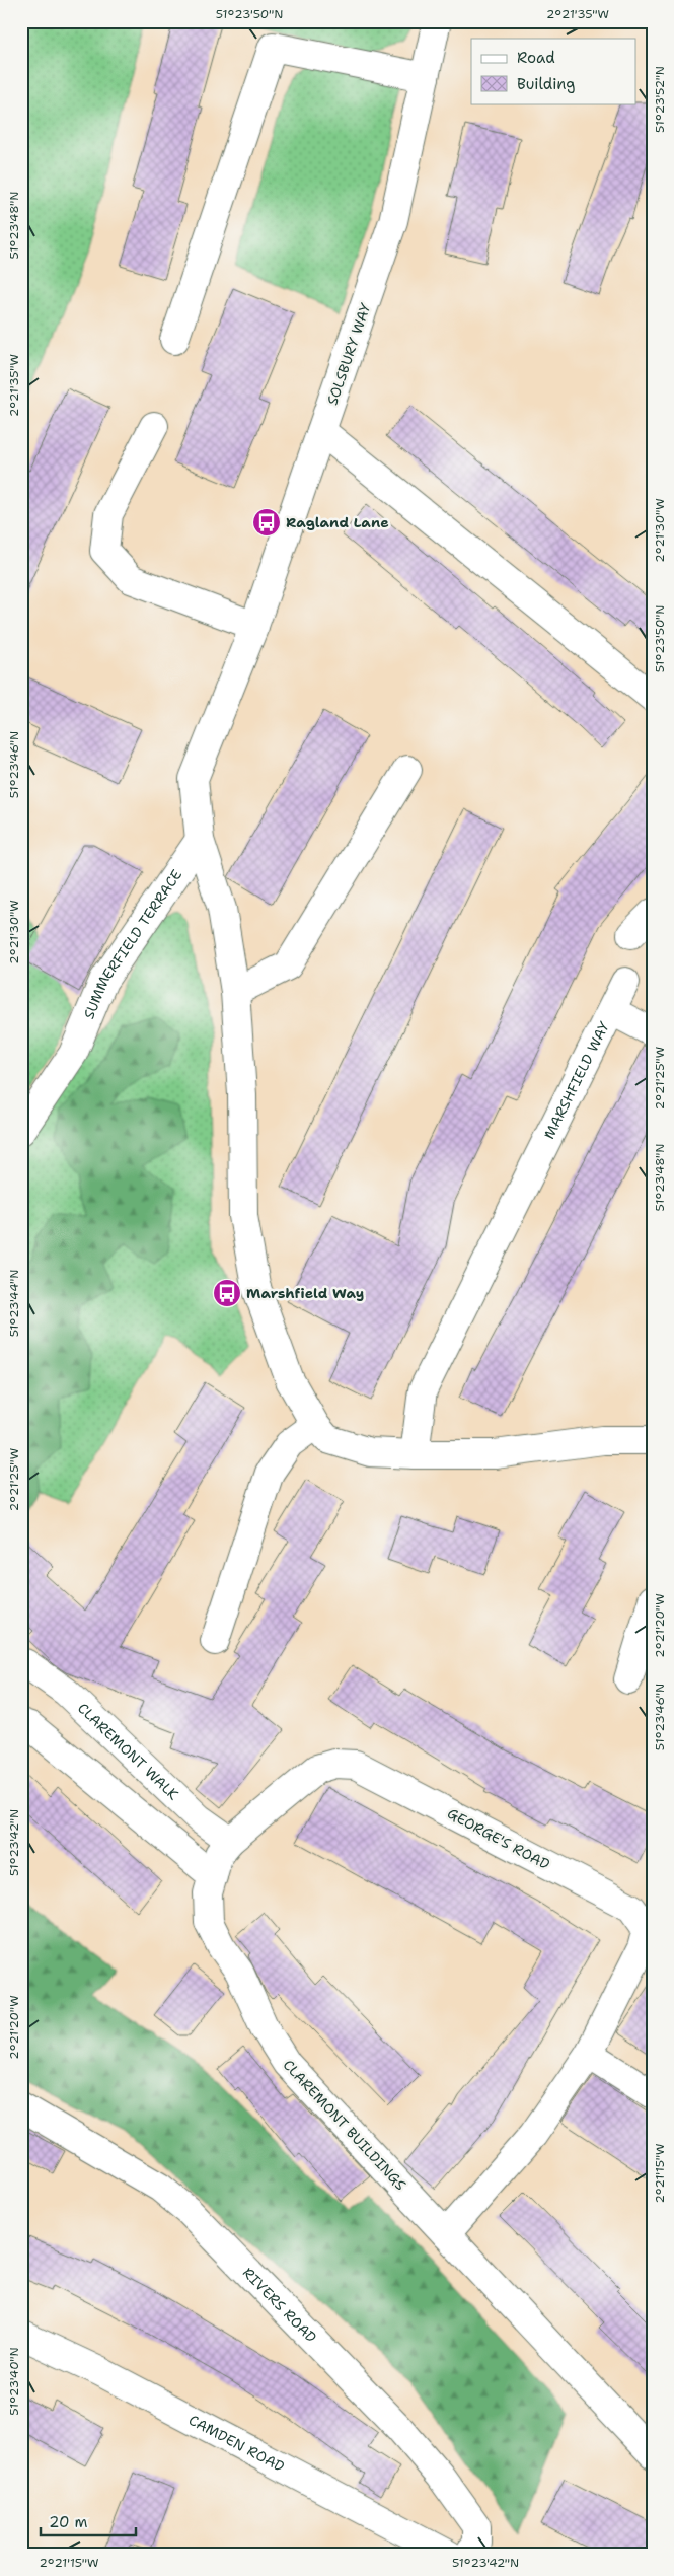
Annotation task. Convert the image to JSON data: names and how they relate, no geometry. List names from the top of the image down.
{
  "streets": {
    "street": [
      "SOLSBURY WAY",
      "SUMMERFIELD TERRACE",
      "MARSHFIELD WAY",
      "CLAREMONT WALK",
      "GEORGE'S ROAD",
      "CLAREMONT BUILDINGS",
      "RIVERS ROAD",
      "CAMDEN ROAD"
    ]
  },
  "crossings": [
    ["SOLSBURY WAY", "SUMMERFIELD TERRACE"],
    ["CLAREMONT WALK", "GEORGE'S ROAD"],
    ["CLAREMONT WALK", "CLAREMONT BUILDINGS"],
    ["GEORGE'S ROAD", "CLAREMONT BUILDINGS"]
  ],
  "places": {
    "bus stop": ["Ragland Lane", "Marshfield Way"]
  },
  "legend": ["Road", "Building"],
  "scale_bar": "20 m",
  "coordinates": [
    "51°23'50\"N",
    "2°21'35\"W",
    "51°23'52\"N",
    "51°23'48\"N",
    "2°21'30\"W",
    "51°23'46\"N",
    "2°21'25\"W",
    "51°23'44\"N",
    "2°21'20\"W",
    "51°23'42\"N",
    "2°21'15\"W",
    "51°23'40\"N"
  ]
}
